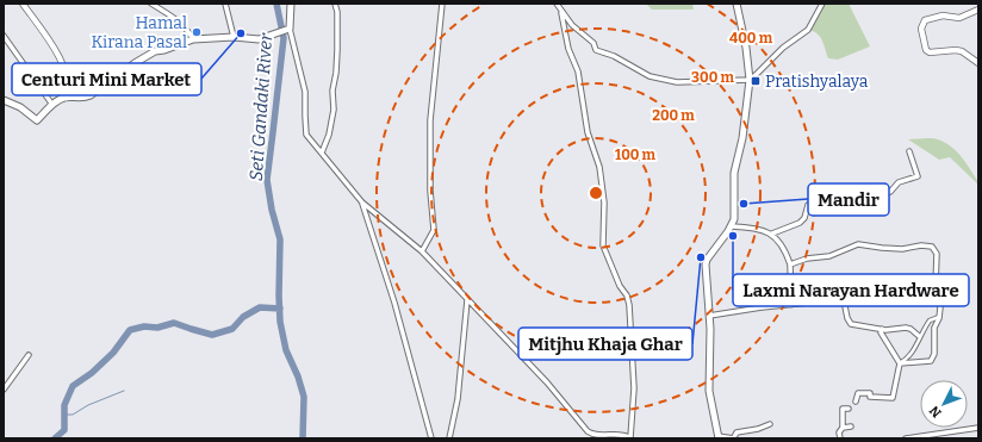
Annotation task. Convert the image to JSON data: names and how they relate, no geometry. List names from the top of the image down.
{
  "water": ["Seti Gandaki River"],
  "places": {
    "other": [
      "Hamal Kirana Pasal",
      "Centuri Mini Market",
      "Mandir",
      "Laxmi Narayan Hardware",
      "Mitjhu Khaja Ghar"
    ],
    "transit": ["Pratishyalaya"]
  },
  "north": "bottom left",
  "rings": [
    "400 m",
    "300 m",
    "200 m",
    "100 m"
  ]
}
